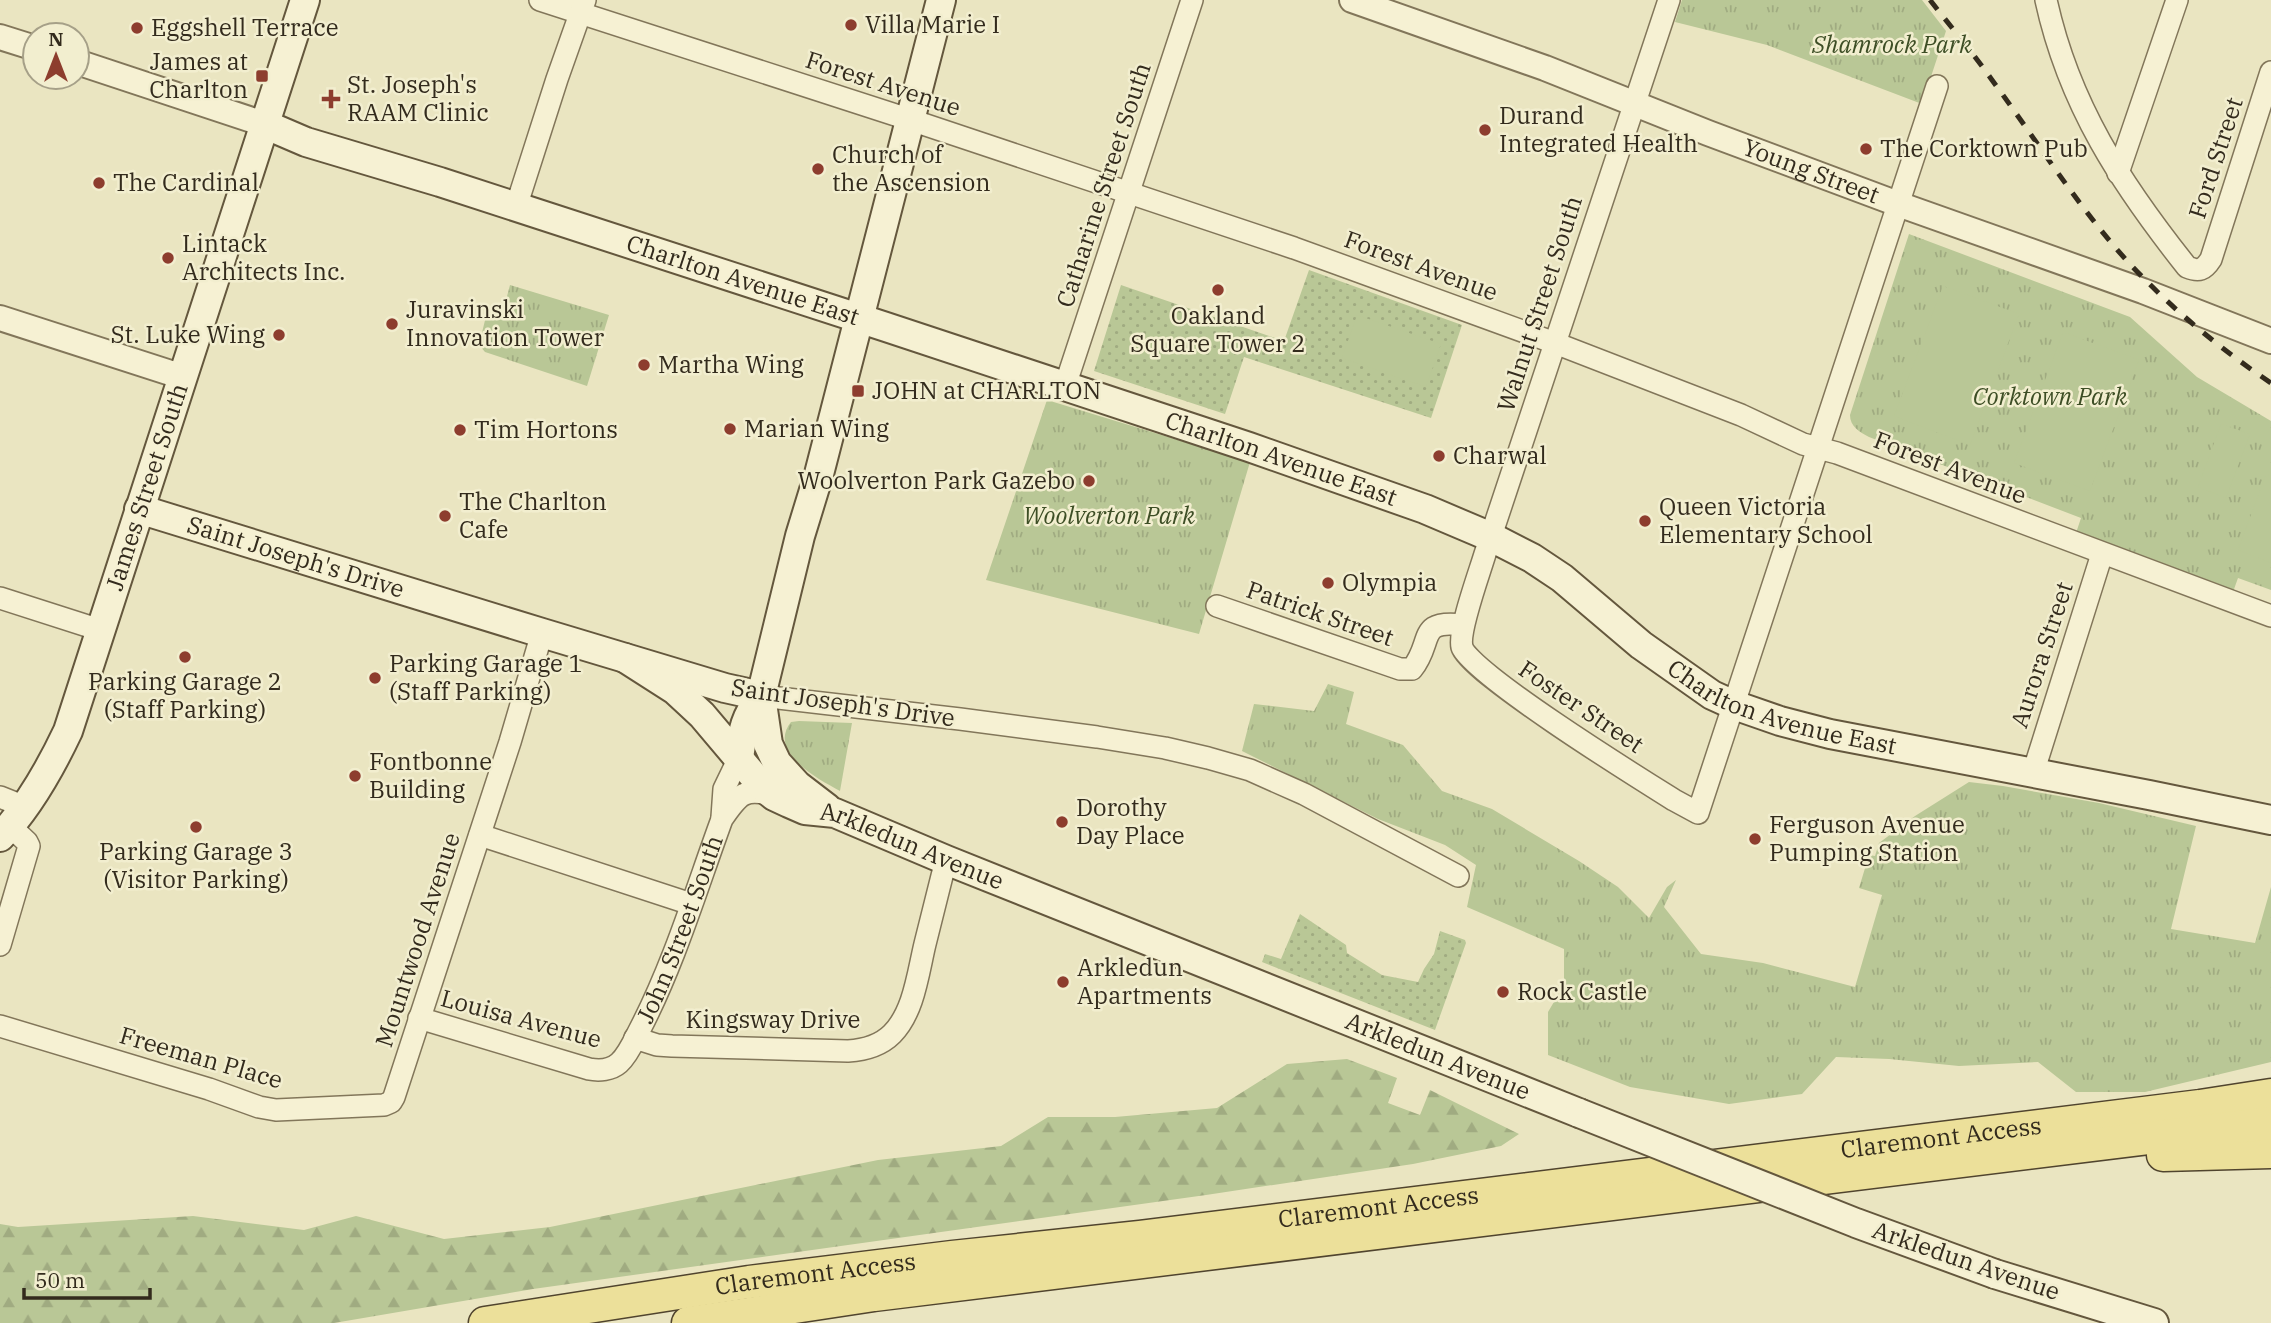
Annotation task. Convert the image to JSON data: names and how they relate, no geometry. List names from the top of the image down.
{
  "streets": {
    "main road": [
      "Charlton Avenue East",
      "James Street South",
      "Saint Joseph's Drive",
      "Arkledun Avenue",
      "John Street South",
      "Claremont Access"
    ],
    "street": [
      "Forest Avenue",
      "Ford Street",
      "Young Street",
      "Catharine Street South",
      "Walnut Street South",
      "Patrick Street",
      "Aurora Street",
      "Foster Street",
      "Mountwood Avenue",
      "Louisa Avenue",
      "Kingsway Drive",
      "Freeman Place"
    ]
  },
  "crossings": [
    ["Forest Avenue", "Catharine Street South"],
    ["Forest Avenue", "Walnut Street South"],
    ["Forest Avenue", "Aurora Street"],
    ["Forest Avenue", "John Street South"],
    ["Young Street", "Walnut Street South"],
    ["Catharine Street South", "Charlton Avenue East"],
    ["Charlton Avenue East", "Walnut Street South"],
    ["Charlton Avenue East", "James Street South"],
    ["Charlton Avenue East", "Aurora Street"],
    ["Charlton Avenue East", "Foster Street"],
    ["Charlton Avenue East", "John Street South"],
    ["Walnut Street South", "Patrick Street"],
    ["Walnut Street South", "Foster Street"],
    ["James Street South", "Saint Joseph's Drive"],
    ["Saint Joseph's Drive", "Arkledun Avenue"],
    ["Saint Joseph's Drive", "John Street South"],
    ["Saint Joseph's Drive", "Mountwood Avenue"],
    ["Patrick Street", "Foster Street"],
    ["Arkledun Avenue", "John Street South"],
    ["Arkledun Avenue", "Kingsway Drive"],
    ["John Street South", "Louisa Avenue"],
    ["John Street South", "Kingsway Drive"],
    ["Mountwood Avenue", "Louisa Avenue"],
    ["Mountwood Avenue", "Freeman Place"],
    ["Louisa Avenue", "Kingsway Drive"]
  ],
  "parks": ["Shamrock Park", "Corktown Park", "Woolverton Park"],
  "places": {
    "other": [
      "Villa Marie I",
      "Eggshell Terrace",
      "Durand Integrated Health",
      "The Corktown Pub",
      "Church of the Ascension",
      "The Cardinal",
      "Lintack Architects Inc.",
      "Oakland Square Tower 2",
      "Juravinski Innovation Tower",
      "St. Luke Wing",
      "Martha Wing",
      "Marian Wing",
      "Tim Hortons",
      "Charwal",
      "Woolverton Park Gazebo",
      "The Charlton Cafe",
      "Queen Victoria Elementary School",
      "Olympia",
      "Parking Garage 2 (Staff Parking)",
      "Parking Garage 1 (Staff Parking)",
      "Fontbonne Building",
      "Dorothy Day Place",
      "Parking Garage 3 (Visitor Parking)",
      "Ferguson Avenue Pumping Station",
      "Arkledun Apartments",
      "Rock Castle"
    ],
    "transit": ["James at Charlton", "JOHN at CHARLTON"],
    "health": ["St. Joseph's RAAM Clinic"]
  },
  "scale_bar": "50 m",
  "north": "top"
}
